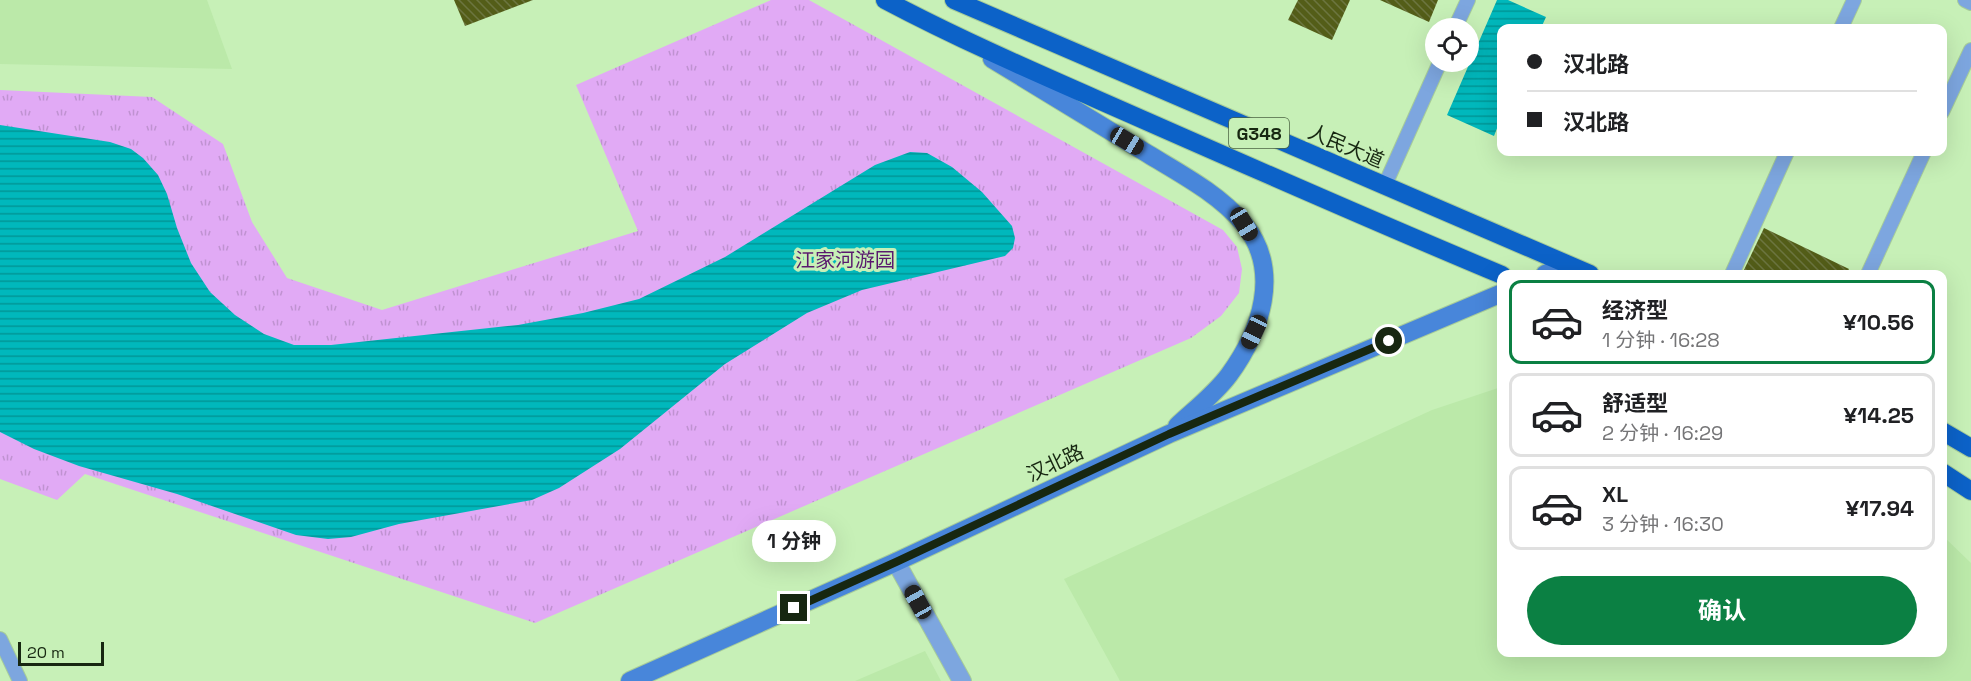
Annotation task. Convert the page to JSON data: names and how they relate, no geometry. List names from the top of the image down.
{
  "streets": {
    "highway": ["G348", "人民大道"],
    "main road": ["汉北路"]
  },
  "parks": ["江家河游园"],
  "scale_bar": "20 m",
  "page": {
    "banner": ["汉北路", "汉北路"],
    "list": [
      {
        "name": "经济型",
        "note": "1 分钟 · 16:28",
        "value": "¥10.56"
      },
      {
        "name": "舒适型",
        "note": "2 分钟 · 16:29",
        "value": "¥14.25"
      },
      {
        "name": "XL",
        "note": "3 分钟 · 16:30",
        "value": "¥17.94"
      }
    ],
    "bubble": "1 分钟",
    "buttons": "确认",
    "scale": "20 m"
  }
}
